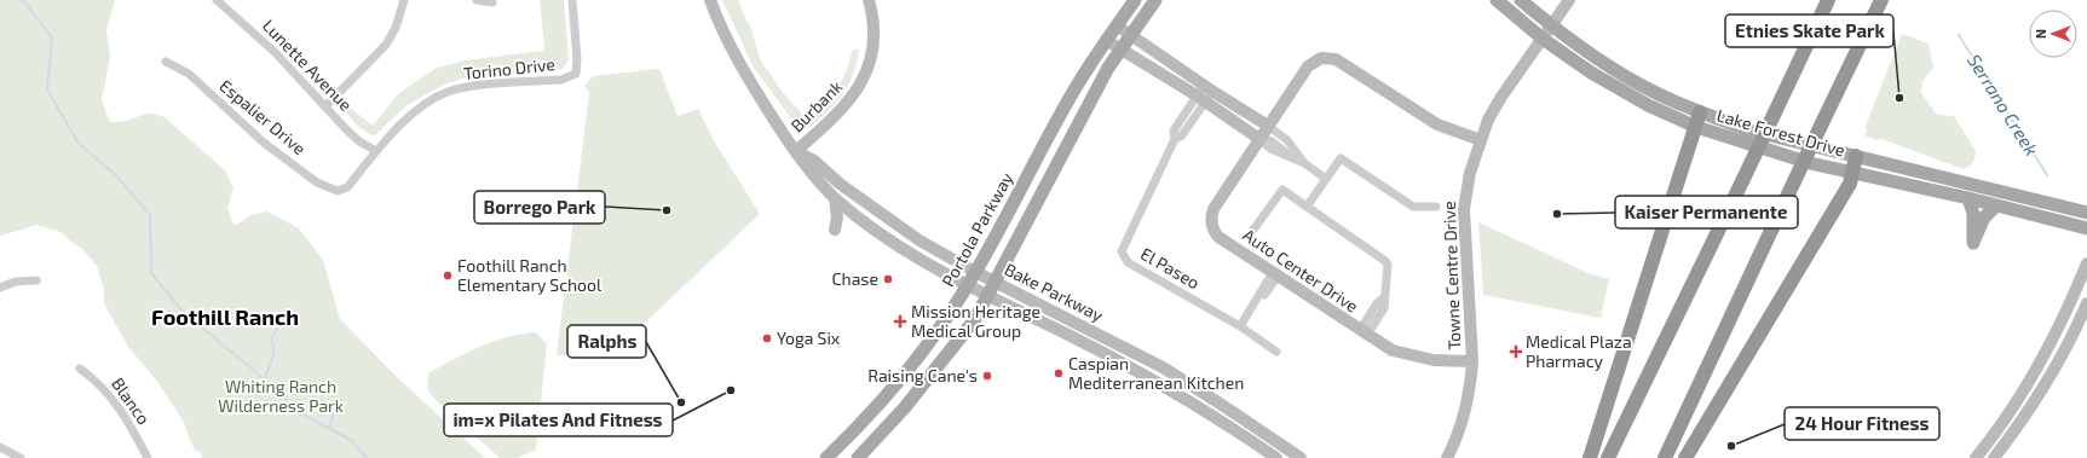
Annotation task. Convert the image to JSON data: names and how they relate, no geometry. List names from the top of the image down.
{
  "streets": {
    "main road": [
      "Burbank",
      "Lake Forest Drive",
      "Portola Parkway",
      "Auto Center Drive",
      "Towne Centre Drive",
      "Bake Parkway"
    ],
    "street": [
      "Lunette Avenue",
      "Torino Drive",
      "Espalier Drive",
      "El Paseo",
      "Blanco"
    ]
  },
  "crossings": [
    ["Lunette Avenue", "Torino Drive"],
    ["Torino Drive", "Espalier Drive"],
    ["Burbank", "Bake Parkway"],
    ["Lake Forest Drive", "Towne Centre Drive"],
    ["Portola Parkway", "Bake Parkway"],
    ["Auto Center Drive", "Towne Centre Drive"]
  ],
  "districts": ["Foothill Ranch"],
  "water": ["Serrano Creek"],
  "parks": ["Whiting Ranch Wilderness Park"],
  "places": {
    "other": [
      "Etnies Skate Park",
      "Borrego Park",
      "Kaiser Permanente",
      "Foothill Ranch Elementary School",
      "Chase",
      "Yoga Six",
      "Caspian Mediterranean Kitchen",
      "Raising Cane's",
      "im=x Pilates And Fitness",
      "Ralphs",
      "24 Hour Fitness"
    ],
    "health": ["Mission Heritage Medical Group", "Medical Plaza Pharmacy"]
  },
  "north": "left"
}
